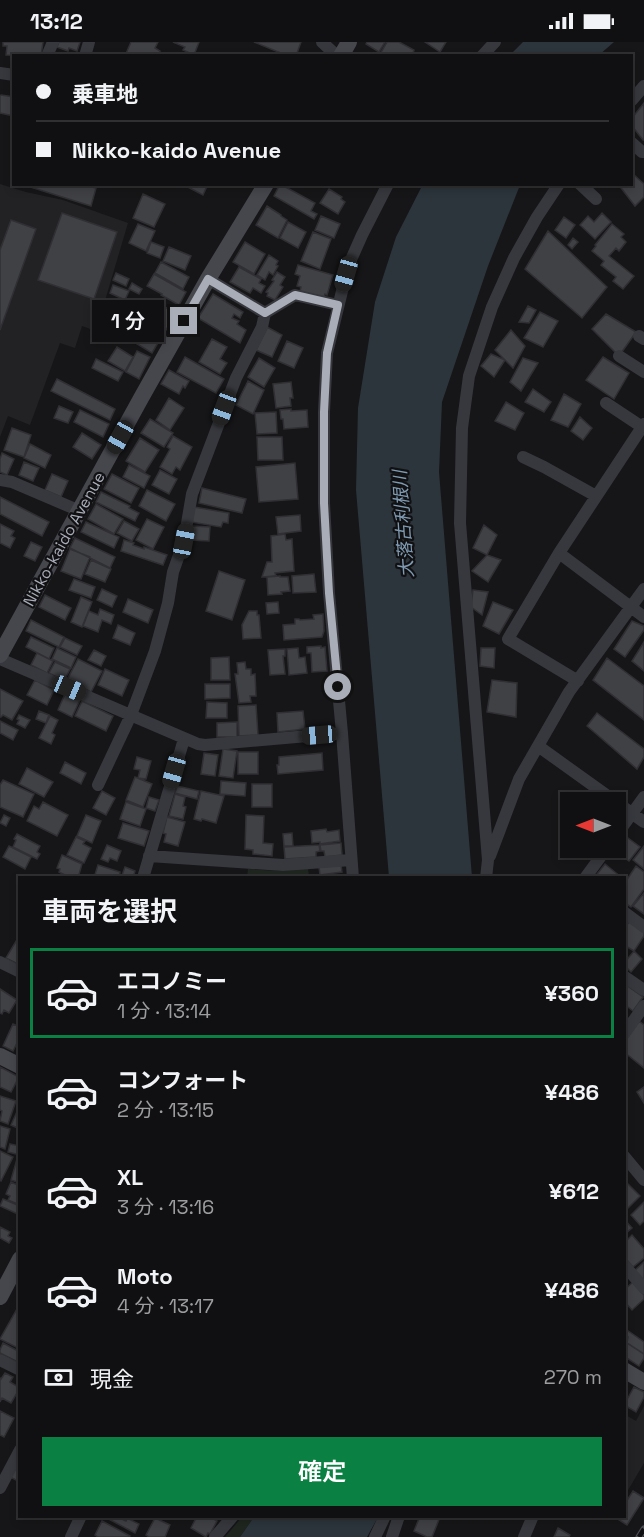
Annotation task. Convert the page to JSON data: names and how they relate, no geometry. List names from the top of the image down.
{
  "streets": {
    "main road": ["Nikko-kaido Avenue"]
  },
  "water": ["大落古利根川"],
  "north": "left",
  "page": {
    "status": "13:12",
    "banner": ["乗車地", "Nikko-kaido Avenue"],
    "bubble": "1 分",
    "heading": "車両を選択",
    "list": [
      {
        "name": "エコノミー",
        "note": "1 分 · 13:14",
        "value": "¥360"
      },
      {
        "name": "コンフォート",
        "note": "2 分 · 13:15",
        "value": "¥486"
      },
      {
        "name": "XL",
        "note": "3 分 · 13:16",
        "value": "¥612"
      },
      {
        "name": "Moto",
        "note": "4 分 · 13:17",
        "value": "¥486"
      }
    ],
    "pay": ["現金", "270 m"],
    "buttons": "確定"
  }
}
